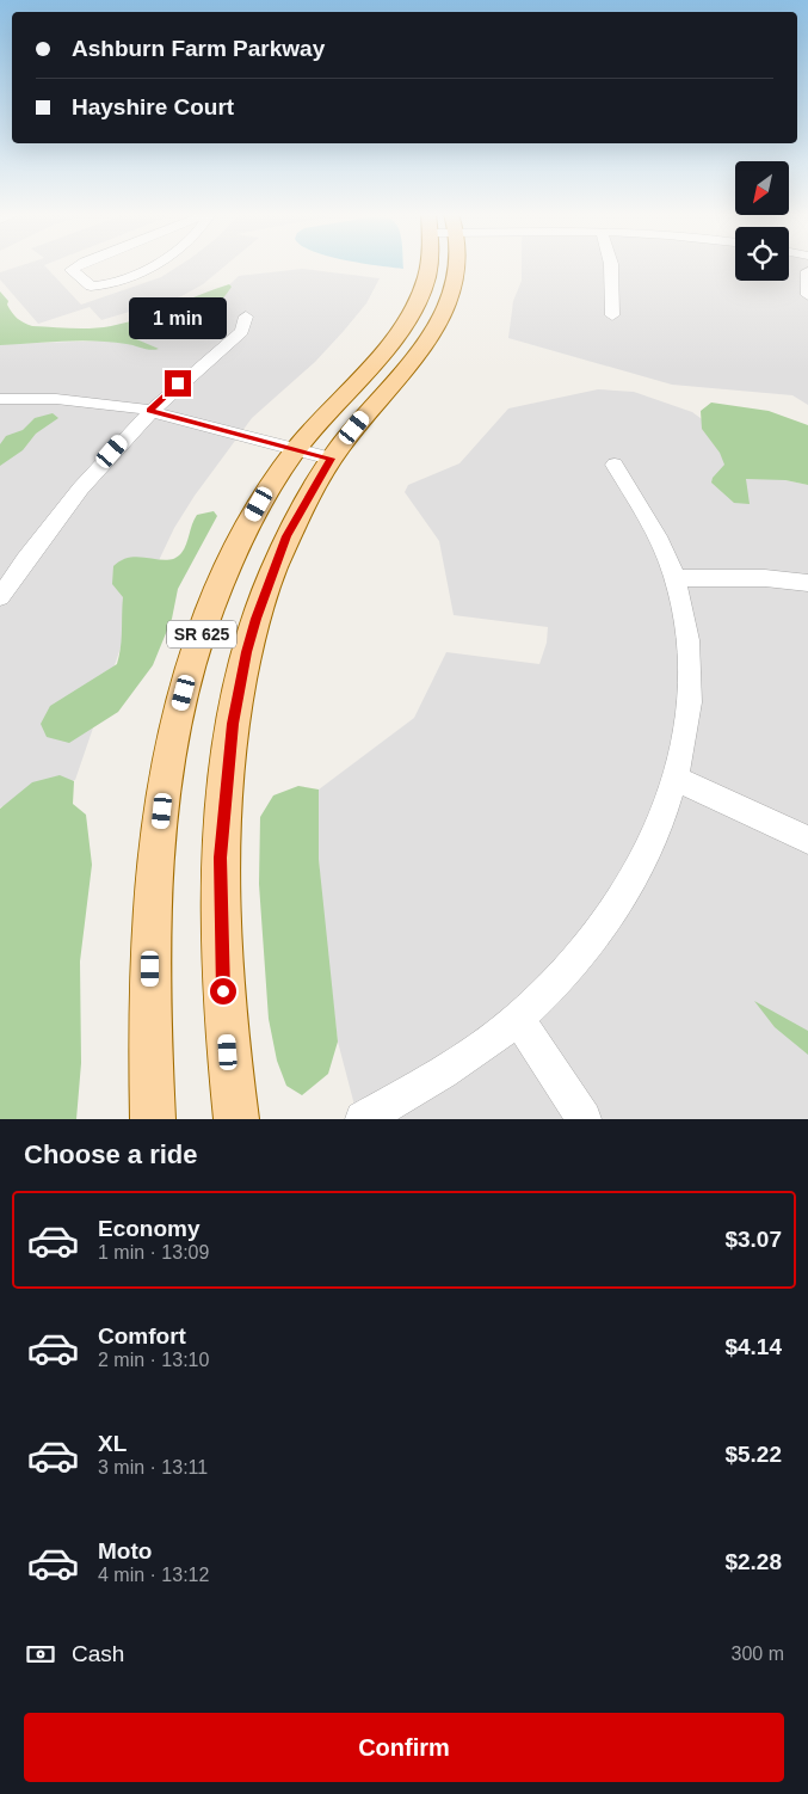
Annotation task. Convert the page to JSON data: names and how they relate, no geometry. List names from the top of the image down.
{
  "streets": {
    "main road": ["SR 625"]
  },
  "north": "bottom left",
  "page": {
    "banner": ["Ashburn Farm Parkway", "Hayshire Court"],
    "bubble": "1 min",
    "heading": "Choose a ride",
    "list": [
      {
        "name": "Economy",
        "note": "1 min · 13:09",
        "value": "$3.07"
      },
      {
        "name": "Comfort",
        "note": "2 min · 13:10",
        "value": "$4.14"
      },
      {
        "name": "XL",
        "note": "3 min · 13:11",
        "value": "$5.22"
      },
      {
        "name": "Moto",
        "note": "4 min · 13:12",
        "value": "$2.28"
      }
    ],
    "pay": ["Cash", "300 m"],
    "buttons": "Confirm"
  }
}
